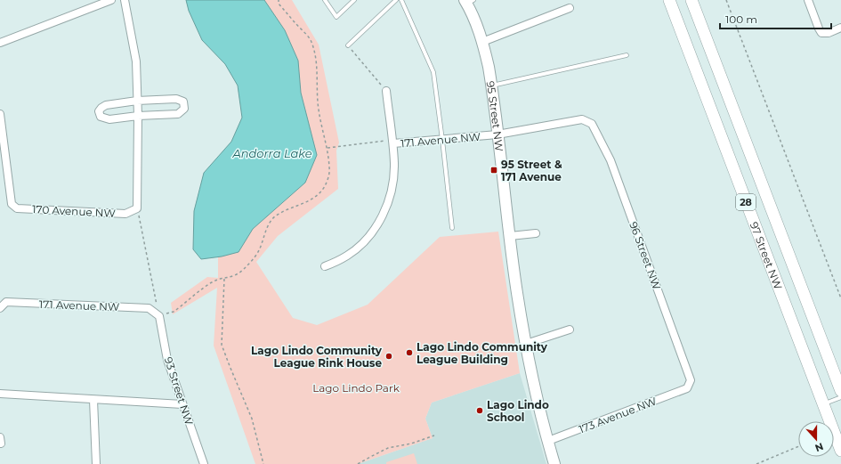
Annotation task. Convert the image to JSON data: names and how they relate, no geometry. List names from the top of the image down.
{
  "streets": {
    "main road": ["28", "97 Street NW"],
    "street": [
      "95 Street NW",
      "171 Avenue NW",
      "170 Avenue NW",
      "96 Street NW",
      "93 Street NW",
      "173 Avenue NW"
    ]
  },
  "crossings": [
    ["95 Street NW", "171 Avenue NW"],
    ["95 Street NW", "173 Avenue NW"],
    ["171 Avenue NW", "96 Street NW"],
    ["171 Avenue NW", "93 Street NW"],
    ["96 Street NW", "173 Avenue NW"]
  ],
  "water": ["Andorra Lake"],
  "parks": ["Lago Lindo Park"],
  "places": {
    "transit": ["95 Street & 171 Avenue"],
    "other": ["Lago Lindo Community League Building", "Lago Lindo Community League Rink House", "Lago Lindo School"]
  },
  "scale_bar": "100 m",
  "north": "bottom"
}
